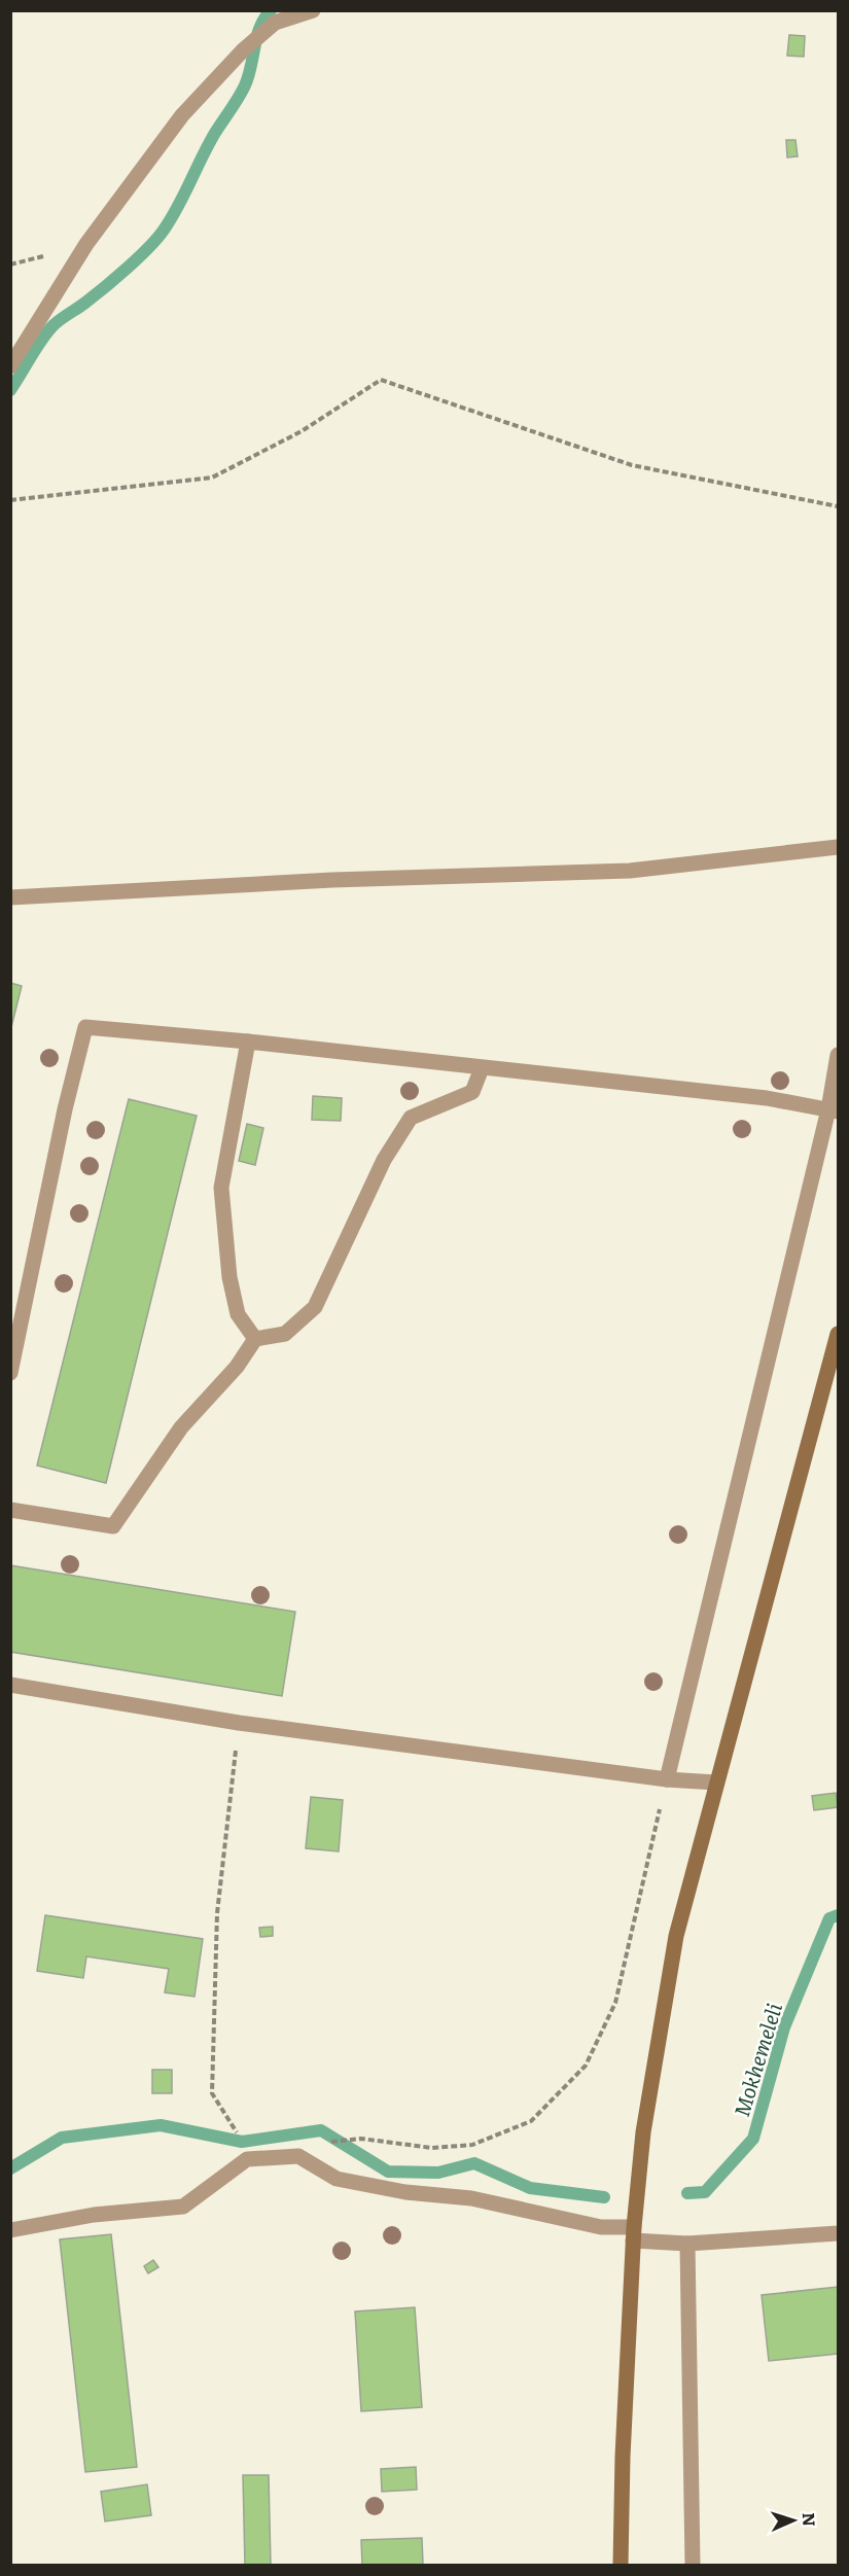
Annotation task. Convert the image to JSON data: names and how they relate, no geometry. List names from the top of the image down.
{
  "water": ["Mokhemeleli"],
  "north": "right"
}
